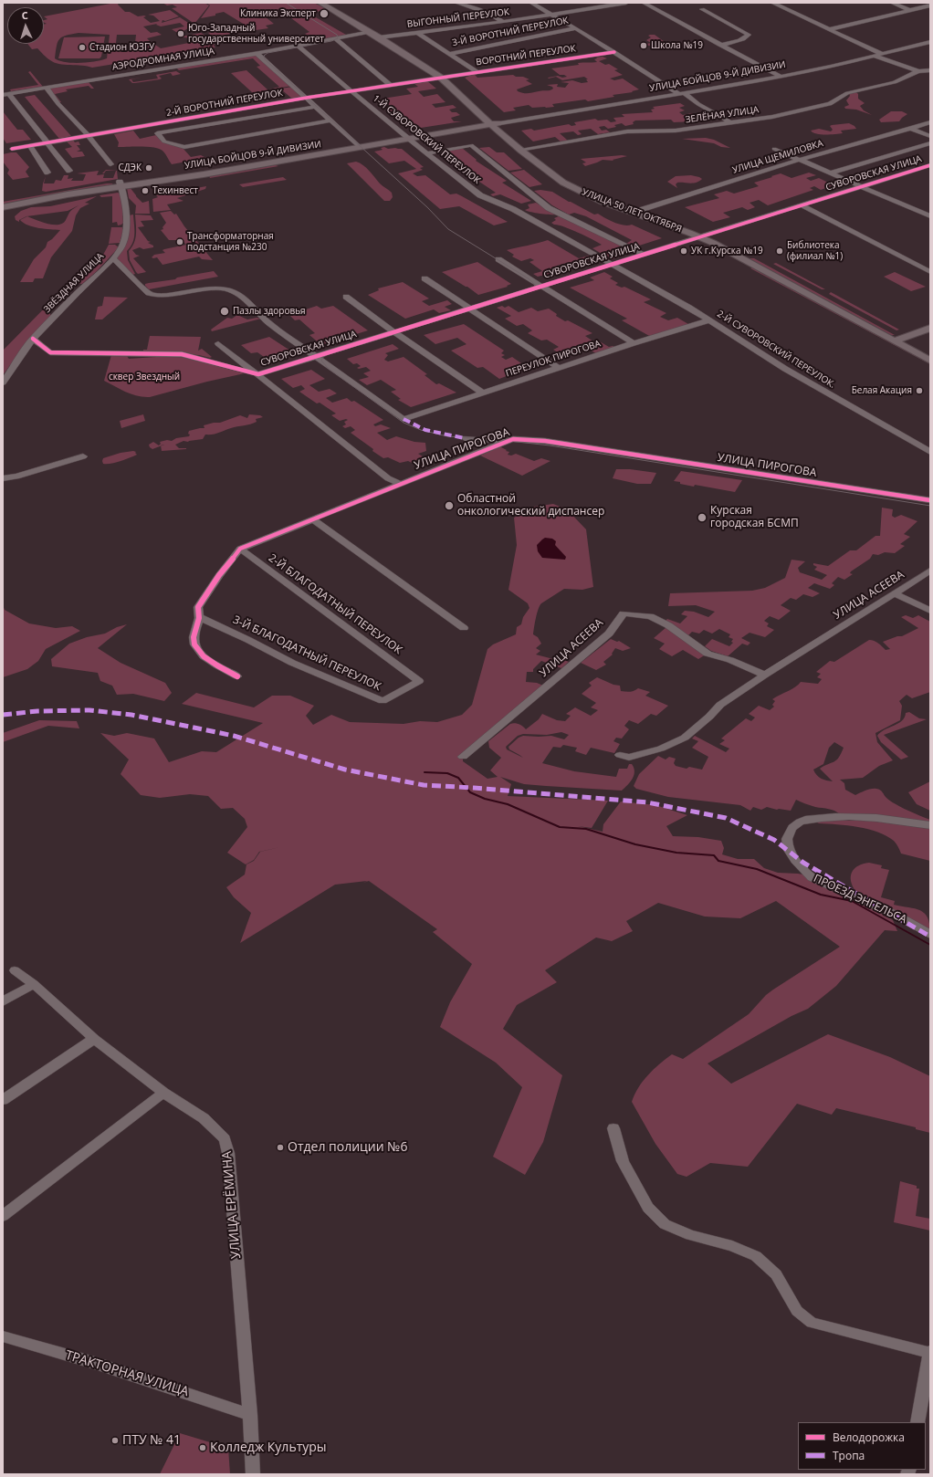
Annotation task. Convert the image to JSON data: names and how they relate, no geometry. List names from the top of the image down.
{
  "streets": {
    "main road": ["УЛИЦА БОЙЦОВ 9-Й ДИВИЗИИ", "УЛИЦА 50 ЛЕТ ОКТЯБРЯ"],
    "street": [
      "ВЫГОННЫЙ ПЕРЕУЛОК",
      "3-Й ВОРОТНИЙ ПЕРЕУЛОК",
      "ВОРОТНИЙ ПЕРЕУЛОК",
      "АЭРОДРОМНАЯ УЛИЦА",
      "2-Й ВОРОТНИЙ ПЕРЕУЛОК",
      "ЗЕЛЁНАЯ УЛИЦА",
      "1-Й СУВОРОВСКИЙ ПЕРЕУЛОК",
      "УЛИЦА ЩЕМИЛОВКА",
      "СУВОРОВСКАЯ УЛИЦА",
      "ЗВЁЗДНАЯ УЛИЦА",
      "2-Й СУВОРОВСКИЙ ПЕРЕУЛОК.",
      "ПЕРЕУЛОК ПИРОГОВА",
      "УЛИЦА ПИРОГОВА",
      "УЛИЦА АСЕЕВА",
      "2-Й БЛАГОДАТНЫЙ ПЕРЕУЛОК",
      "3-Й БЛАГОДАТНЫЙ ПЕРЕУЛОК",
      "ПРОЕЗД ЭНГЕЛЬСА",
      "УЛИЦА ЕРЁМИНА",
      "ТРАКТОРНАЯ УЛИЦА"
    ]
  },
  "crossings": [
    ["ВЫГОННЫЙ ПЕРЕУЛОК", "3-Й ВОРОТНИЙ ПЕРЕУЛОК"],
    ["ВЫГОННЫЙ ПЕРЕУЛОК", "АЭРОДРОМНАЯ УЛИЦА"],
    ["ВЫГОННЫЙ ПЕРЕУЛОК", "УЛИЦА 50 ЛЕТ ОКТЯБРЯ"],
    ["3-Й ВОРОТНИЙ ПЕРЕУЛОК", "ВОРОТНИЙ ПЕРЕУЛОК"],
    ["ВОРОТНИЙ ПЕРЕУЛОК", "2-Й ВОРОТНИЙ ПЕРЕУЛОК"],
    ["ВОРОТНИЙ ПЕРЕУЛОК", "УЛИЦА 50 ЛЕТ ОКТЯБРЯ"],
    ["АЭРОДРОМНАЯ УЛИЦА", "1-Й СУВОРОВСКИЙ ПЕРЕУЛОК"],
    ["АЭРОДРОМНАЯ УЛИЦА", "УЛИЦА 50 ЛЕТ ОКТЯБРЯ"],
    ["УЛИЦА БОЙЦОВ 9-Й ДИВИЗИИ", "1-Й СУВОРОВСКИЙ ПЕРЕУЛОК"],
    ["УЛИЦА БОЙЦОВ 9-Й ДИВИЗИИ", "УЛИЦА 50 ЛЕТ ОКТЯБРЯ"],
    ["УЛИЦА БОЙЦОВ 9-Й ДИВИЗИИ", "ЗВЁЗДНАЯ УЛИЦА"],
    ["2-Й ВОРОТНИЙ ПЕРЕУЛОК", "1-Й СУВОРОВСКИЙ ПЕРЕУЛОК"],
    ["2-Й ВОРОТНИЙ ПЕРЕУЛОК", "УЛИЦА 50 ЛЕТ ОКТЯБРЯ"],
    ["ЗЕЛЁНАЯ УЛИЦА", "УЛИЦА 50 ЛЕТ ОКТЯБРЯ"],
    ["1-Й СУВОРОВСКИЙ ПЕРЕУЛОК", "СУВОРОВСКАЯ УЛИЦА"],
    ["1-Й СУВОРОВСКИЙ ПЕРЕУЛОК", "2-Й СУВОРОВСКИЙ ПЕРЕУЛОК."],
    ["УЛИЦА ЩЕМИЛОВКА", "УЛИЦА 50 ЛЕТ ОКТЯБРЯ"],
    ["СУВОРОВСКАЯ УЛИЦА", "УЛИЦА 50 ЛЕТ ОКТЯБРЯ"],
    ["СУВОРОВСКАЯ УЛИЦА", "2-Й СУВОРОВСКИЙ ПЕРЕУЛОК."],
    ["СУВОРОВСКАЯ УЛИЦА", "ПЕРЕУЛОК ПИРОГОВА"],
    ["2-Й СУВОРОВСКИЙ ПЕРЕУЛОК.", "ПЕРЕУЛОК ПИРОГОВА"],
    ["УЛИЦА ПИРОГОВА", "2-Й БЛАГОДАТНЫЙ ПЕРЕУЛОК"],
    ["2-Й БЛАГОДАТНЫЙ ПЕРЕУЛОК", "3-Й БЛАГОДАТНЫЙ ПЕРЕУЛОК"],
    ["УЛИЦА ЕРЁМИНА", "ТРАКТОРНАЯ УЛИЦА"]
  ],
  "parks": ["сквер Звездный"],
  "places": [
    "Клиника Эксперт",
    "Юго-Западный государственный университет",
    "Школа №19",
    "Стадион ЮЗГУ",
    "СДЭК",
    "Техинвест",
    "Трансформаторная подстанция №230",
    "УК г.Курска №19",
    "Библиотека (филиал №1)",
    "Пазлы здоровья",
    "Белая Акация",
    "Областной онкологический диспансер",
    "Курская городская БСМП",
    "Отдел полиции №6",
    "ПТУ № 41",
    "Колледж Культуры"
  ],
  "legend": ["Велодорожка", "Тропа"],
  "north": "top"
}
